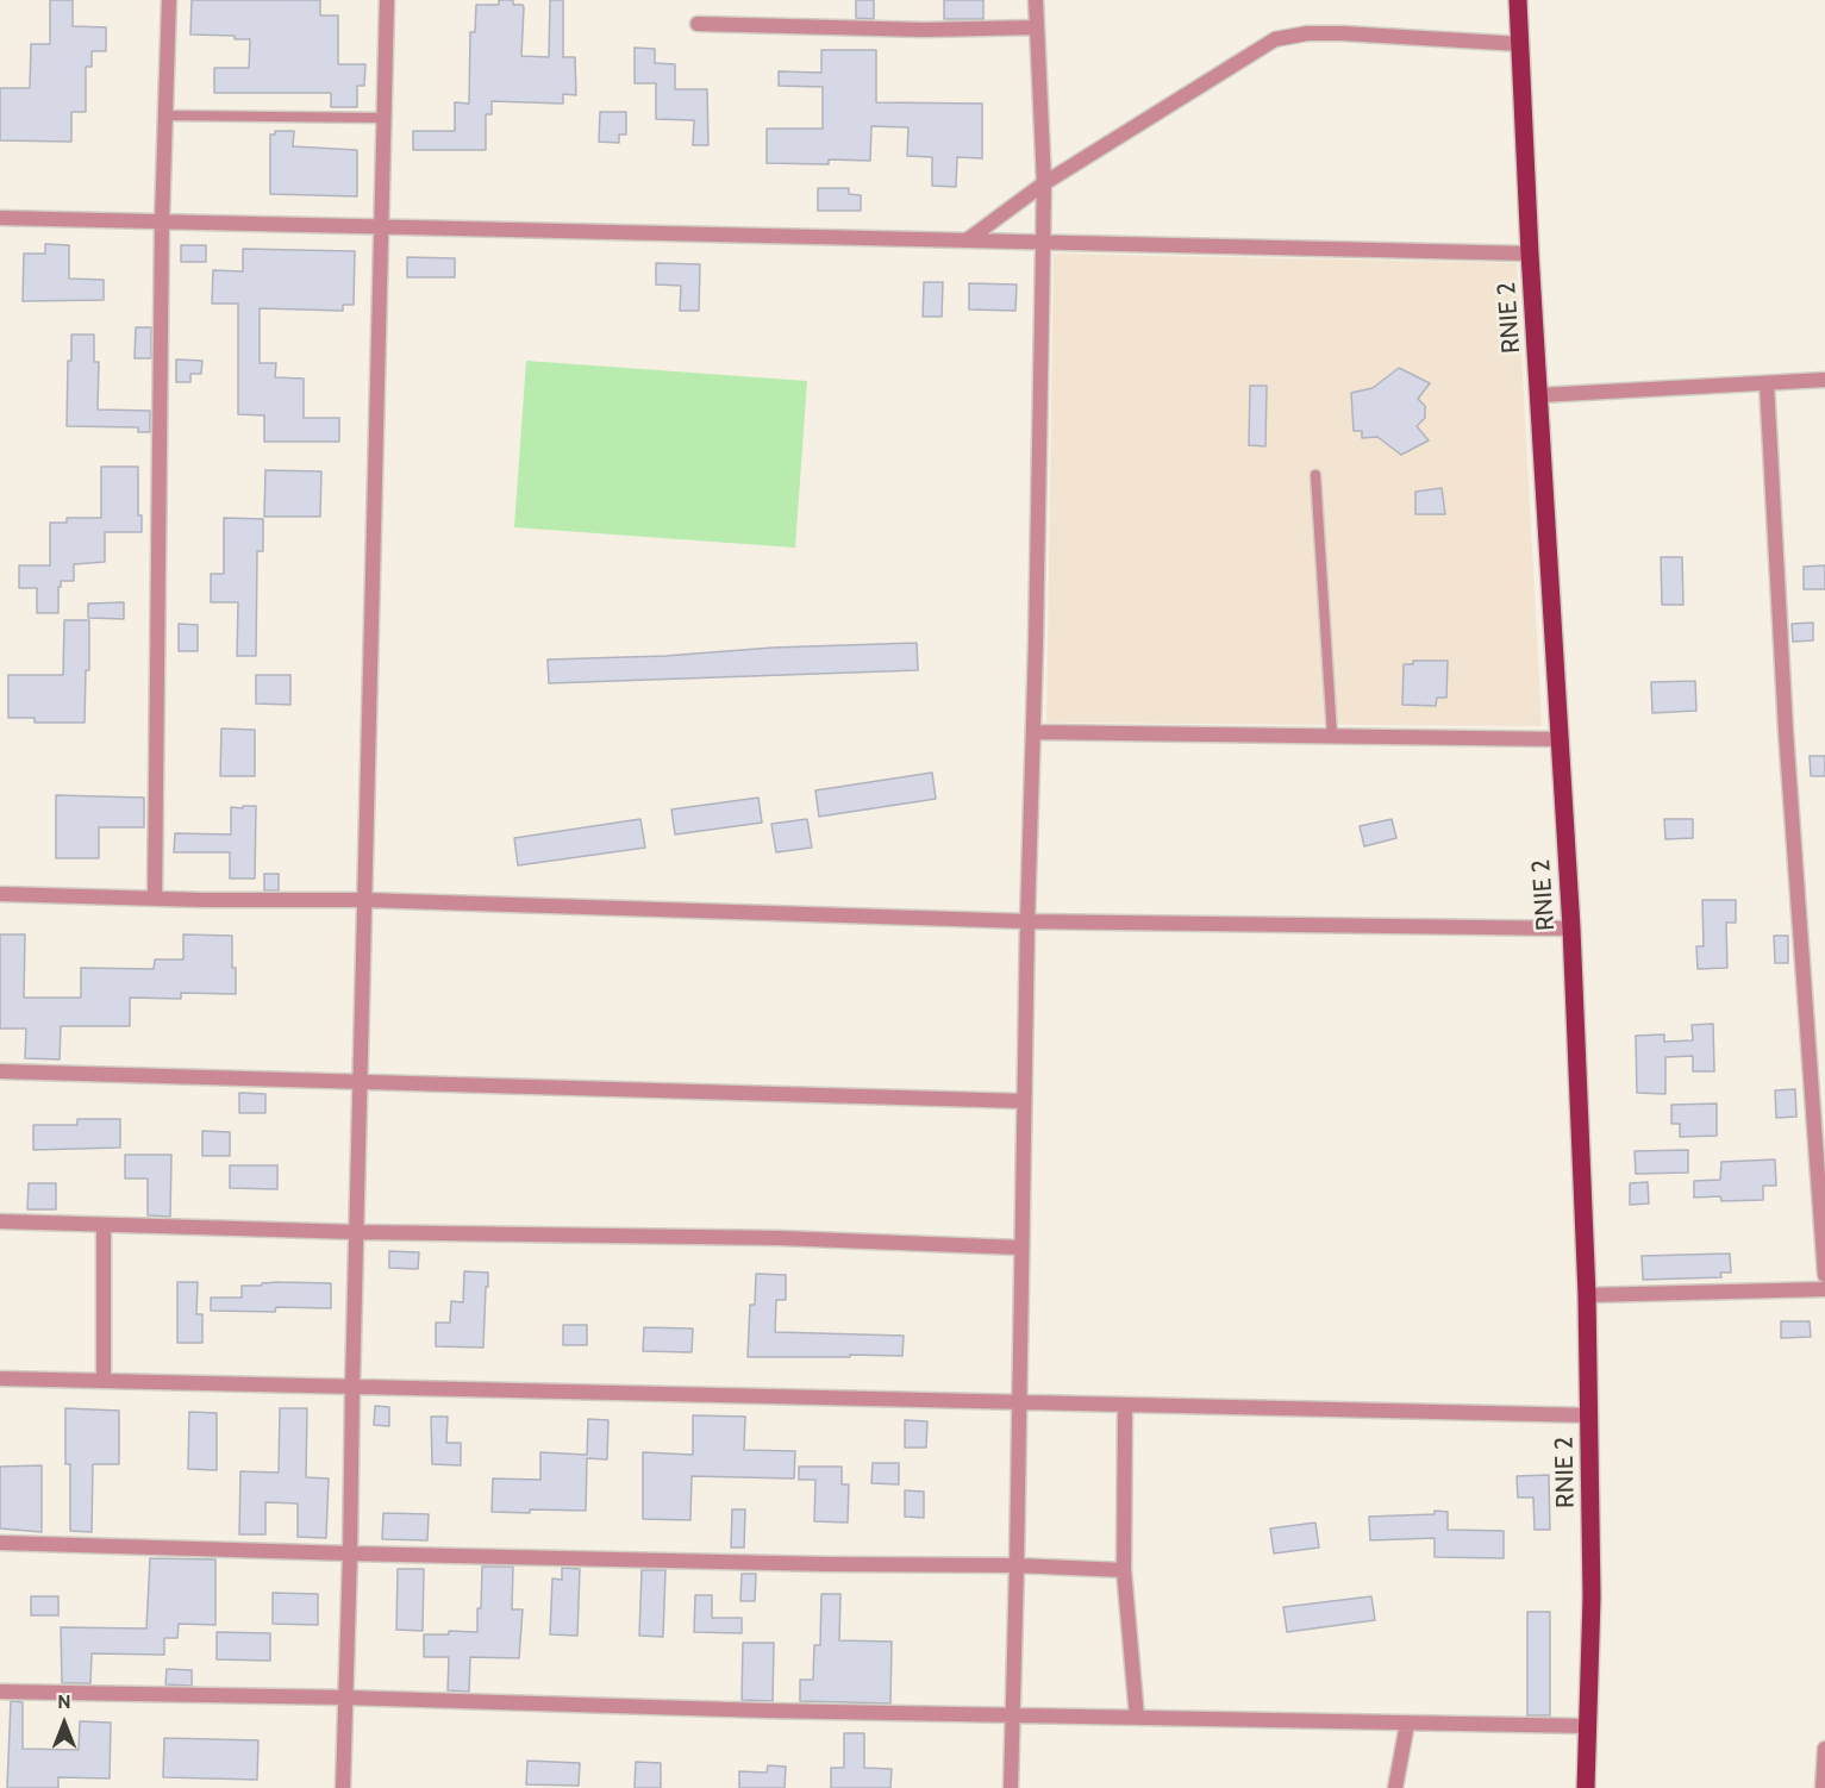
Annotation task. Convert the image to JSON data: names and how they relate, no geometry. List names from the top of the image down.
{
  "streets": {
    "main road": ["RNIE 2"]
  },
  "north": "top"
}
